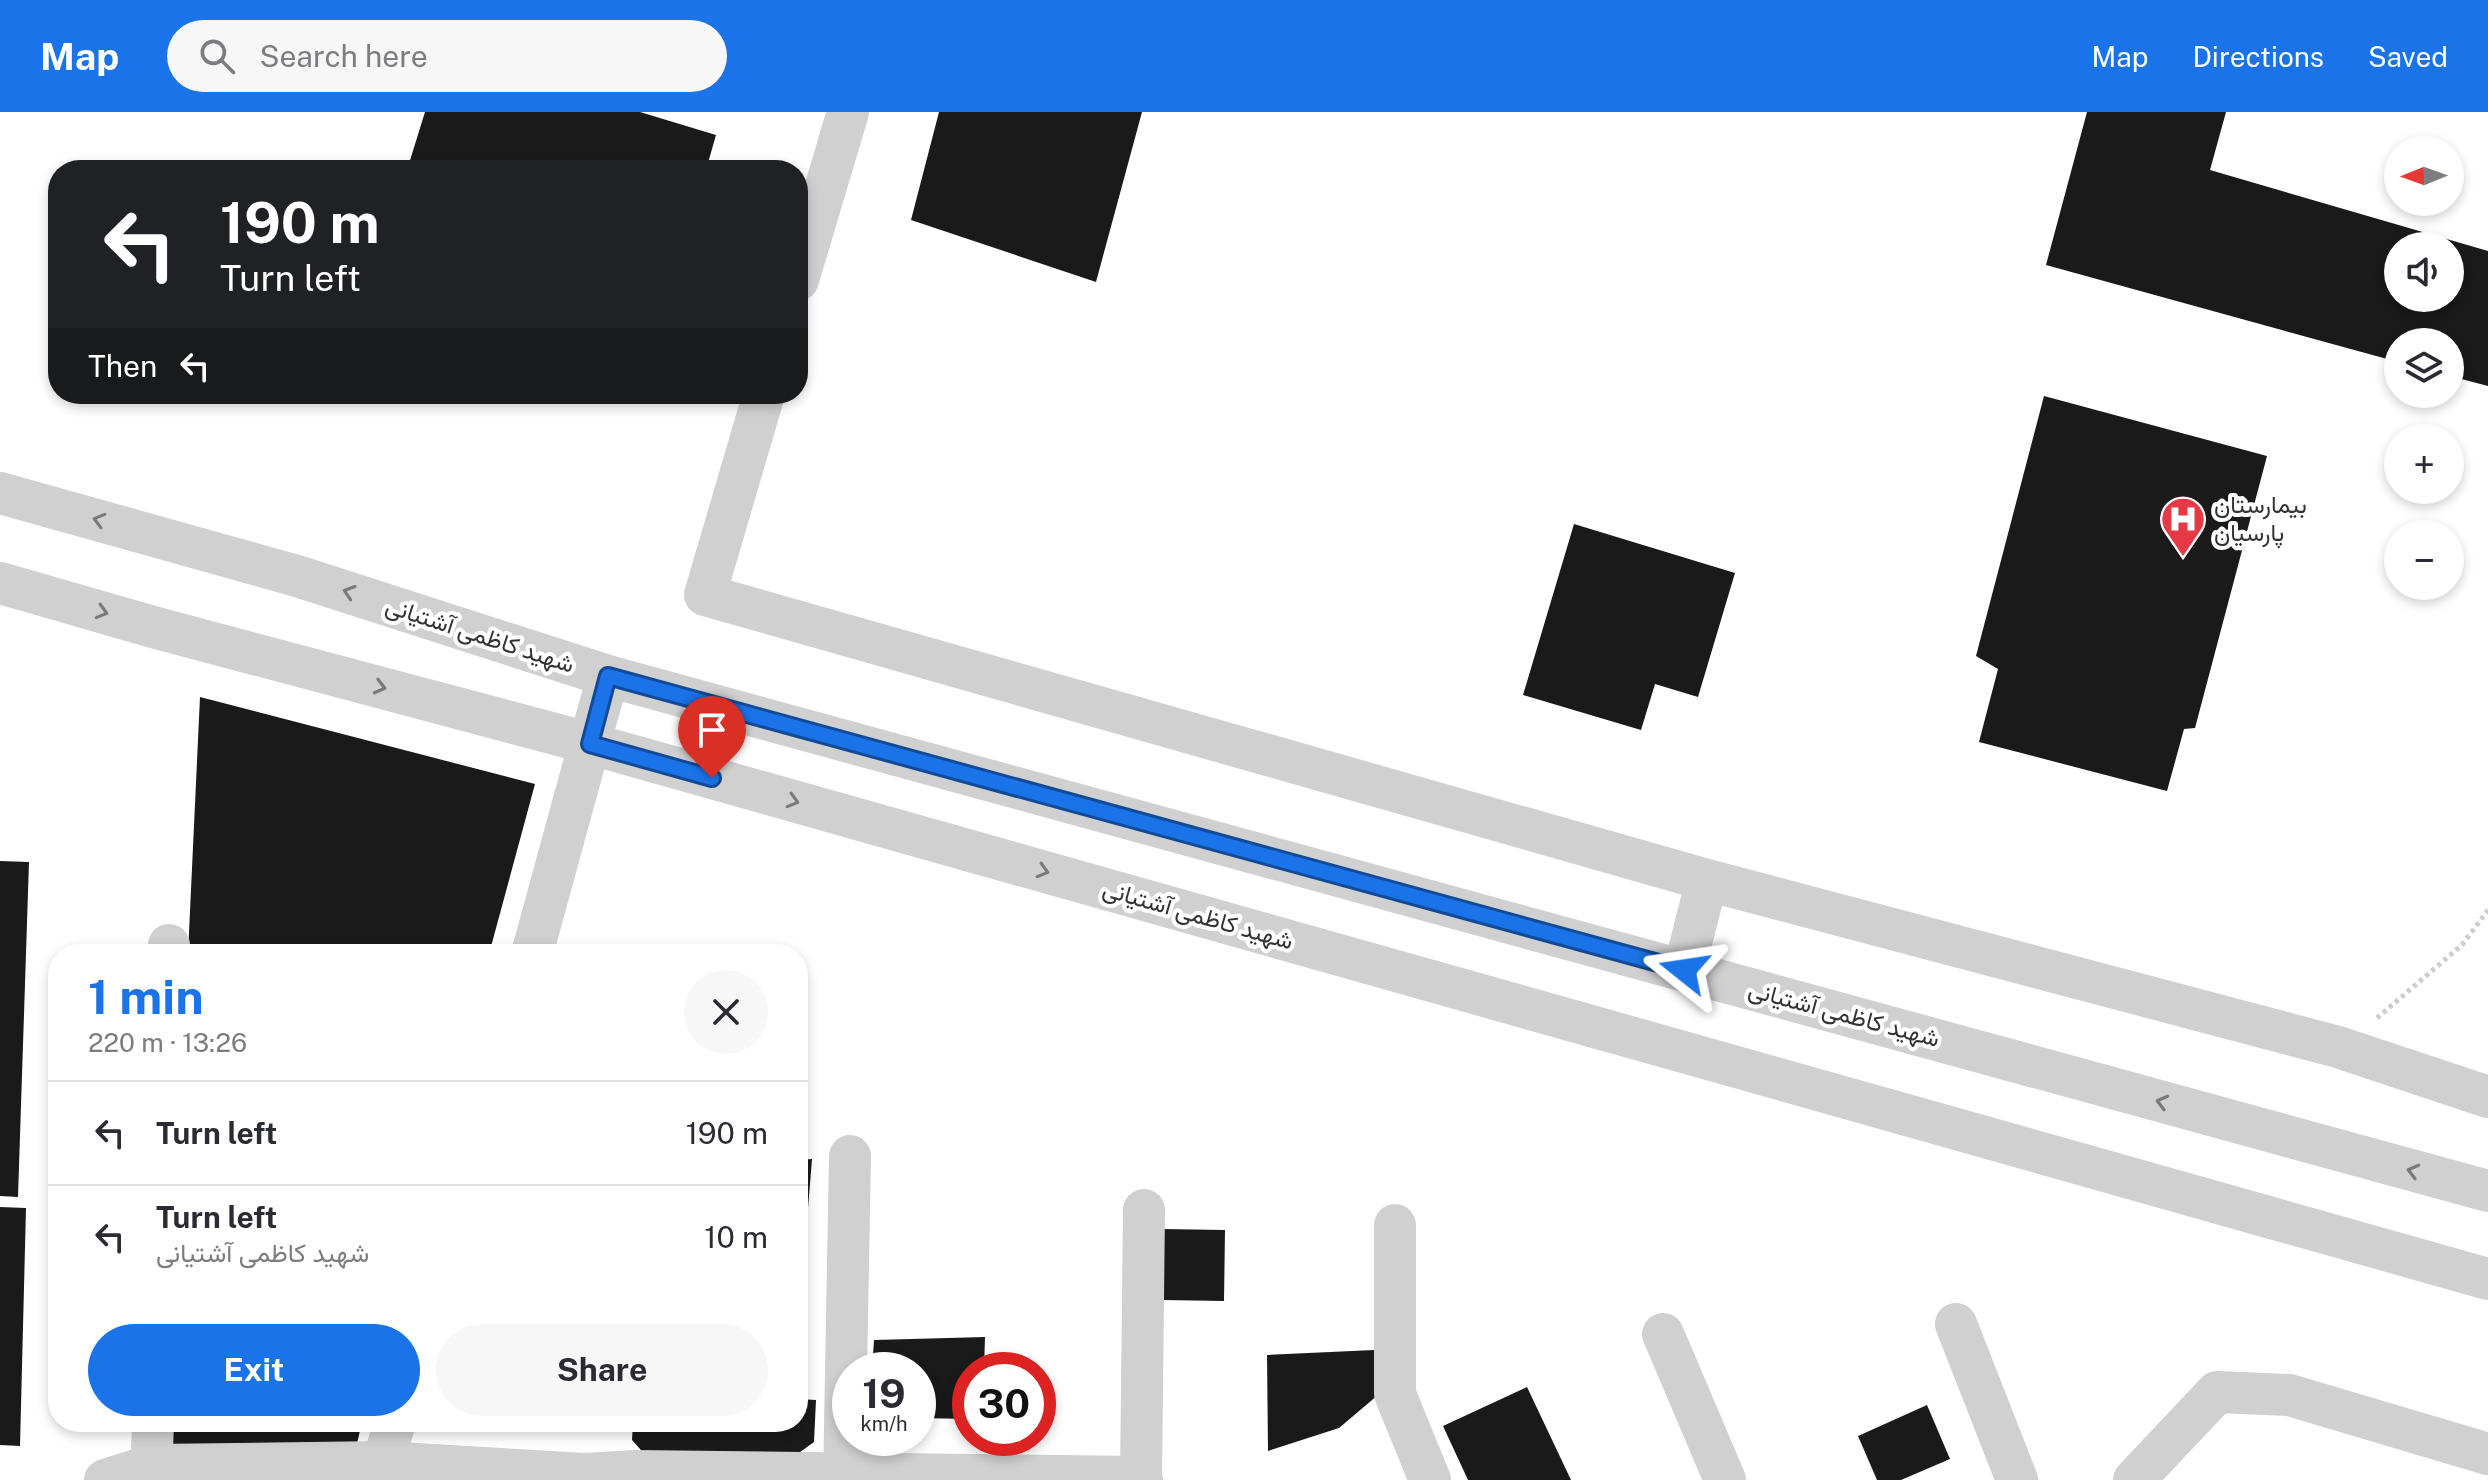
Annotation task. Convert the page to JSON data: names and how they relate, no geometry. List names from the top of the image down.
{
  "streets": {
    "street": ["شهید کاظمی آشتیانی"]
  },
  "places": {
    "hospital": ["بیمارستان پارسیان"]
  },
  "north": "left",
  "page": {
    "header": "Map",
    "search": "Search here",
    "nav": ["Map", "Directions", "Saved"],
    "map_buttons": ["+", "−"],
    "turn": ["190 m", "Turn left"],
    "then": "Then",
    "heading": ["1 min", "220 m · 13:26"],
    "list": [
      {
        "name": "Turn left",
        "value": "190 m"
      },
      {
        "name": "Turn left",
        "note": "شهید کاظمی آشتیانی",
        "value": "10 m"
      }
    ],
    "buttons": ["Exit", "Share"],
    "speed": "19 km/h",
    "limit": "30"
  }
}
